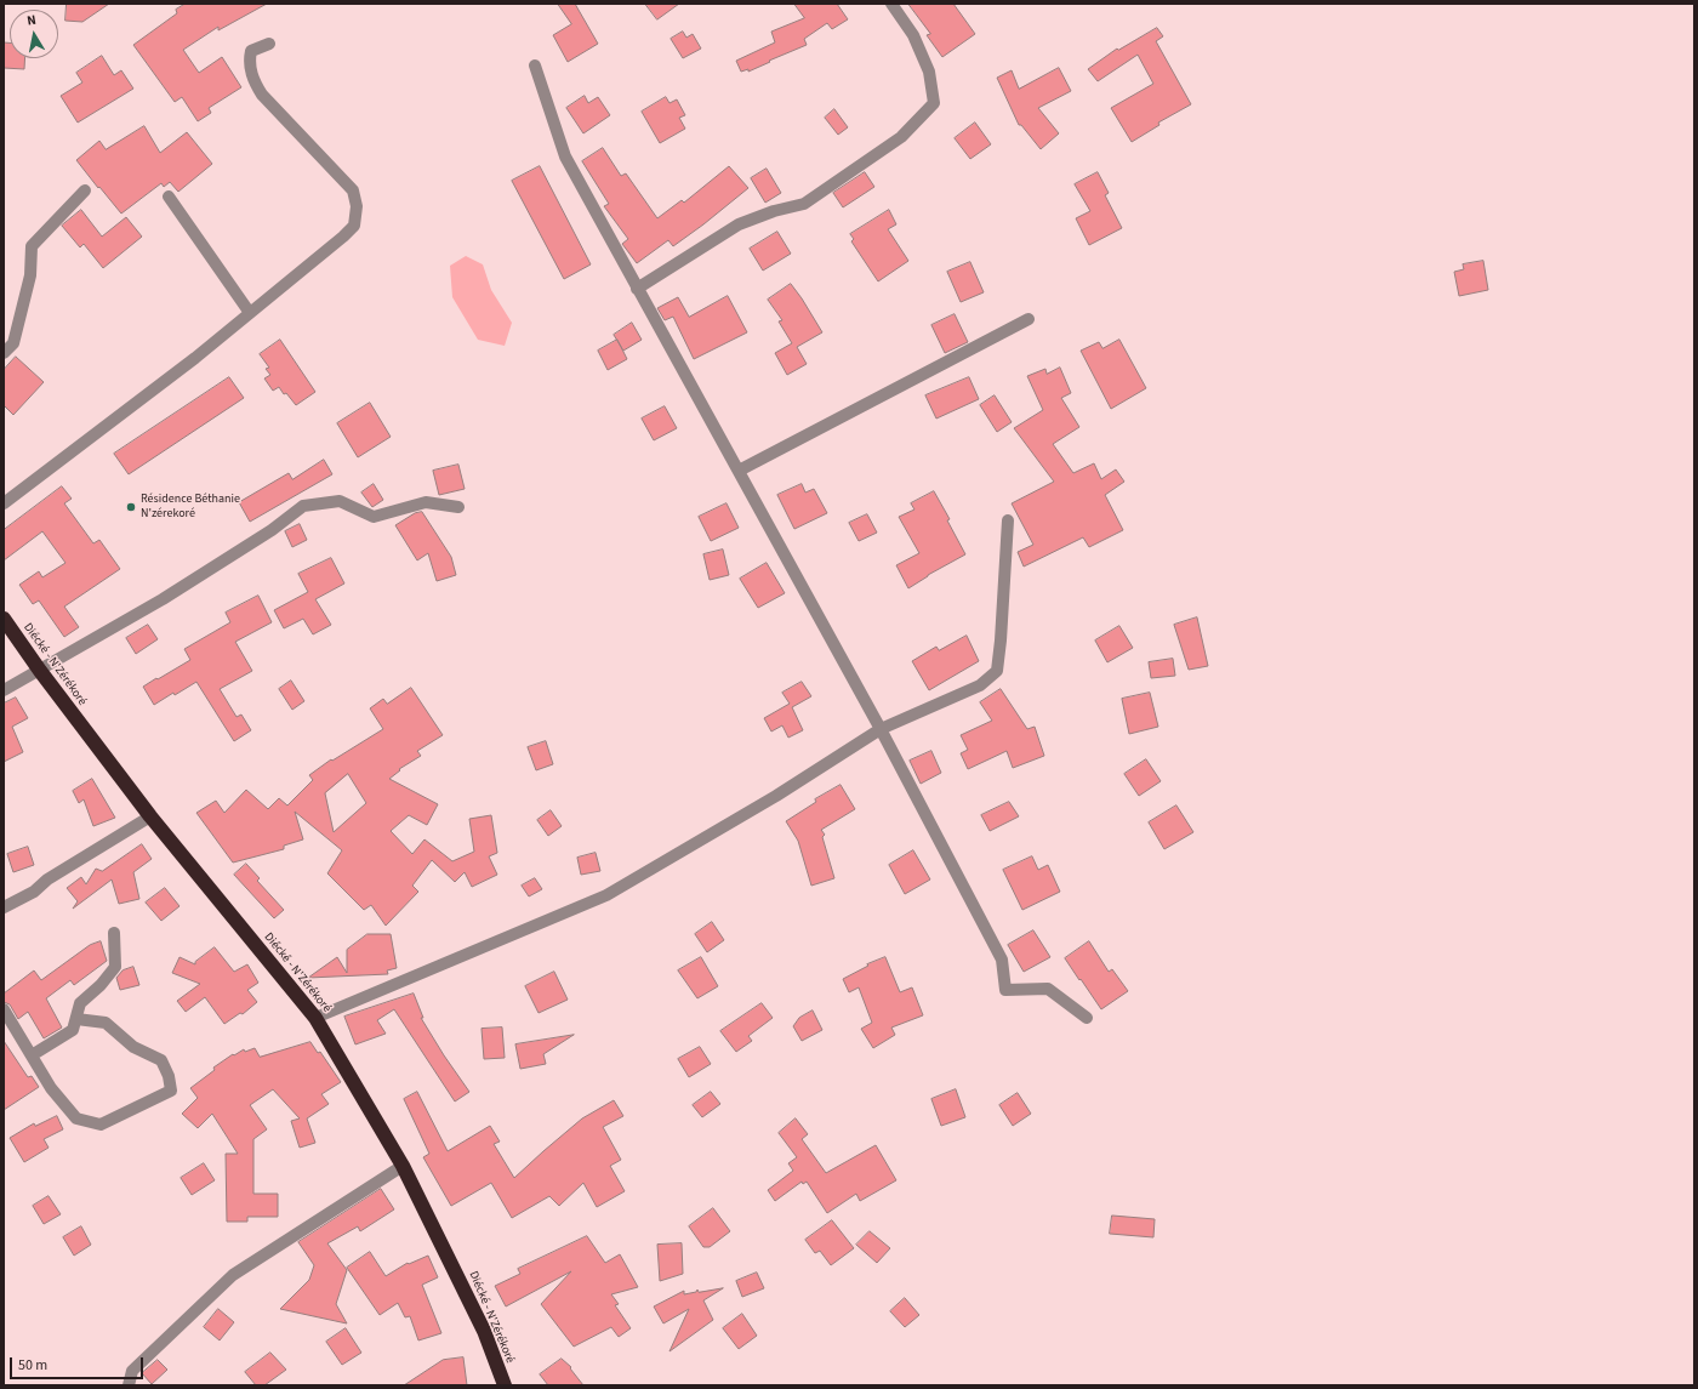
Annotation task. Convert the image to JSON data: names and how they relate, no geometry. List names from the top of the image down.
{
  "streets": {
    "highway": ["Diécké - N'Zérékoré"]
  },
  "places": ["Résidence Béthanie N'zérekoré"],
  "scale_bar": "50 m",
  "north": "top"
}
